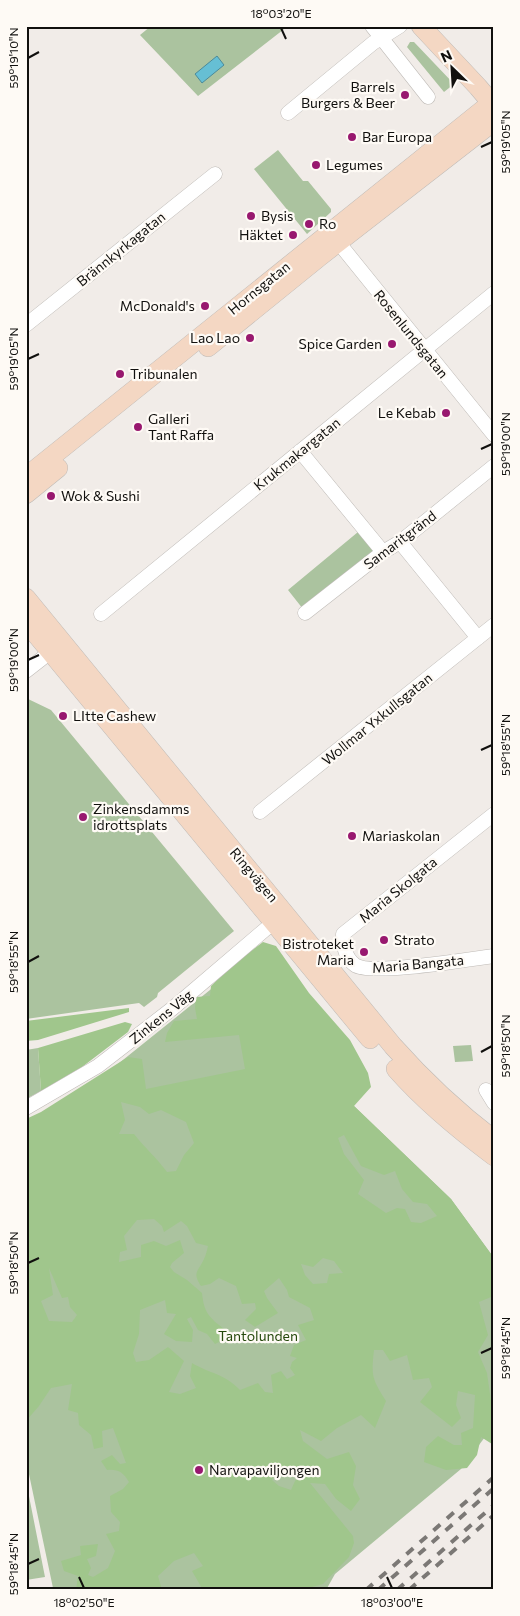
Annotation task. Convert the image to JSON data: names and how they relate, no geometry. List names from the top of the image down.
{
  "streets": {
    "street": [
      "Brännkyrkagatan",
      "Hornsgatan",
      "Rosenlundsgatan",
      "Krukmakargatan",
      "Samaritgränd",
      "Wollmar Yxkullsgatan",
      "Ringvägen",
      "Maria Skolgata",
      "Maria Bangata",
      "Zinkens Väg"
    ]
  },
  "crossings": [
    ["Hornsgatan", "Rosenlundsgatan"],
    ["Rosenlundsgatan", "Krukmakargatan"],
    ["Ringvägen", "Zinkens Väg"],
    ["Maria Skolgata", "Maria Bangata"]
  ],
  "parks": ["Tantolunden"],
  "places": [
    "Barrels Burgers & Beer",
    "Bar Europa",
    "Legumes",
    "Bysis",
    "Ro",
    "Häktet",
    "McDonald's",
    "Lao Lao",
    "Spice Garden",
    "Tribunalen",
    "Le Kebab",
    "Galleri Tant Raffa",
    "Wok & Sushi",
    "LItte Cashew",
    "Zinkensdamms idrottsplats",
    "Mariaskolan",
    "Strato",
    "Bistroteket Maria",
    "Narvapaviljongen"
  ],
  "north": "top left",
  "coordinates": [
    "18°03'20\"E",
    "59°19'10\"N",
    "59°19'05\"N",
    "59°19'00\"N",
    "59°18'55\"N",
    "59°18'50\"N",
    "59°18'45\"N",
    "18°02'50\"E",
    "18°03'00\"E"
  ]
}
